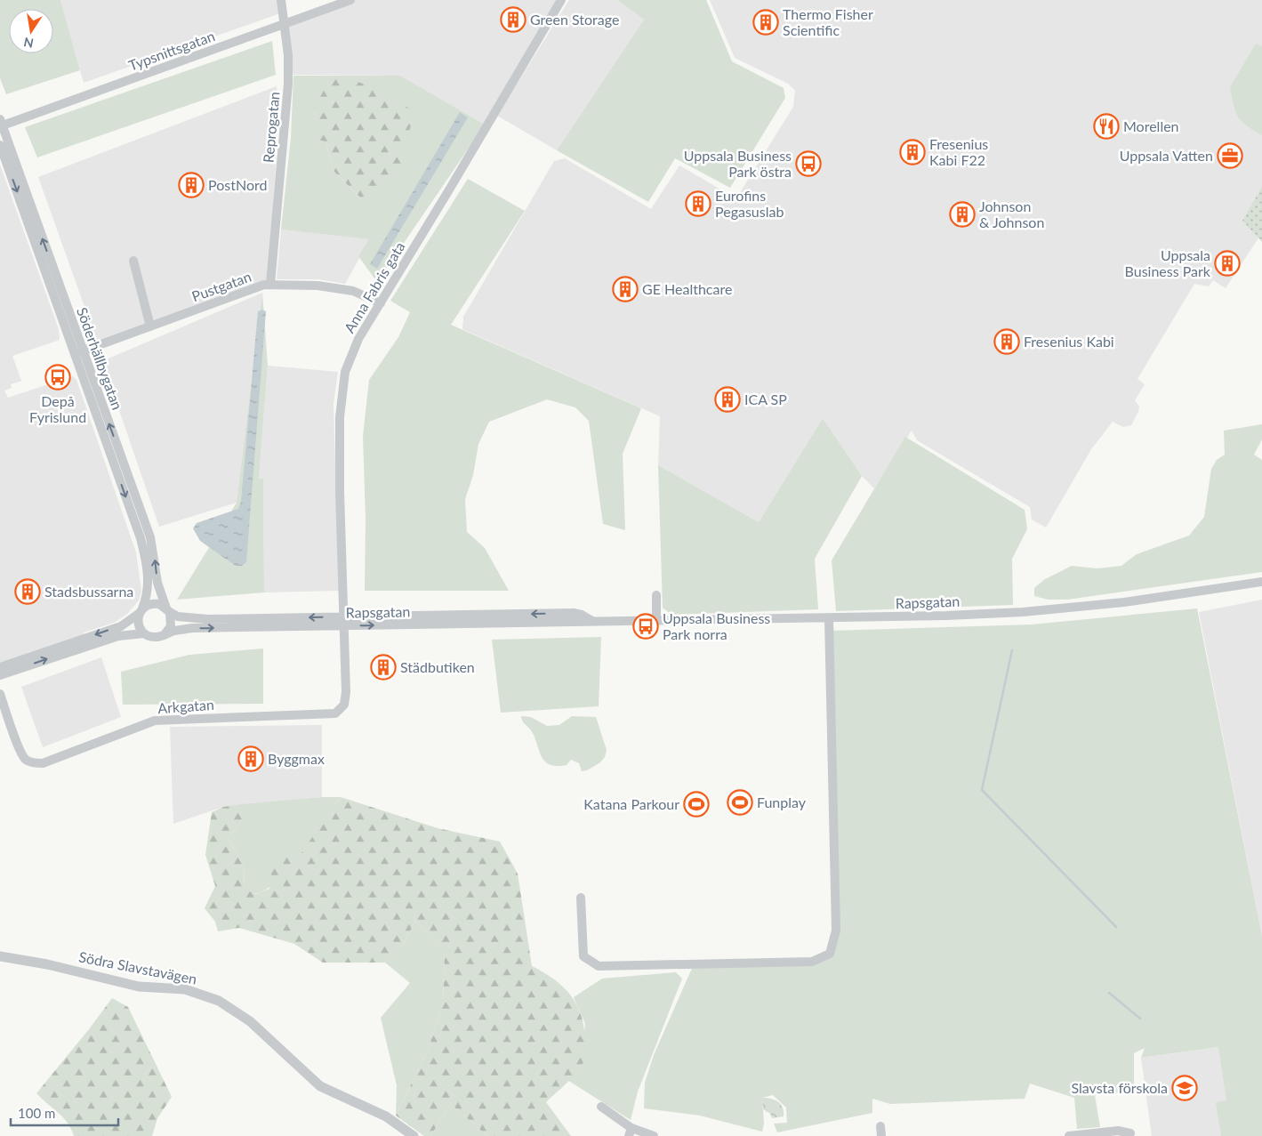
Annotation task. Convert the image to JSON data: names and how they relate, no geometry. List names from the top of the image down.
{
  "streets": {
    "street": [
      "Typsnittsgatan",
      "Reprogatan",
      "Pustgatan",
      "Anna Fabris gata",
      "Söderhällbygatan",
      "Rapsgatan",
      "Arkgatan",
      "Södra Slavstavägen"
    ]
  },
  "crossings": [
    ["Typsnittsgatan", "Reprogatan"],
    ["Typsnittsgatan", "Söderhällbygatan"],
    ["Reprogatan", "Pustgatan"],
    ["Pustgatan", "Anna Fabris gata"],
    ["Pustgatan", "Söderhällbygatan"],
    ["Anna Fabris gata", "Rapsgatan"],
    ["Anna Fabris gata", "Arkgatan"],
    ["Söderhällbygatan", "Rapsgatan"],
    ["Rapsgatan", "Arkgatan"]
  ],
  "places": {
    "building": [
      "Green Storage",
      "Thermo Fisher Scientific",
      "Fresenius Kabi F22",
      "PostNord",
      "Eurofins Pegasuslab",
      "Johnson & Johnson",
      "Uppsala Business Park",
      "GE Healthcare",
      "Fresenius Kabi",
      "ICA SP",
      "Stadsbussarna",
      "Städbutiken",
      "Byggmax"
    ],
    "restaurant": ["Morellen"],
    "office": ["Uppsala Vatten"],
    "bus stop": ["Uppsala Business Park östra", "Depå Fyrislund", "Uppsala Business Park norra"],
    "sports": ["Funplay", "Katana Parkour"],
    "school or university": ["Slavsta förskola"]
  },
  "scale_bar": "100 m",
  "north": "bottom"
}
